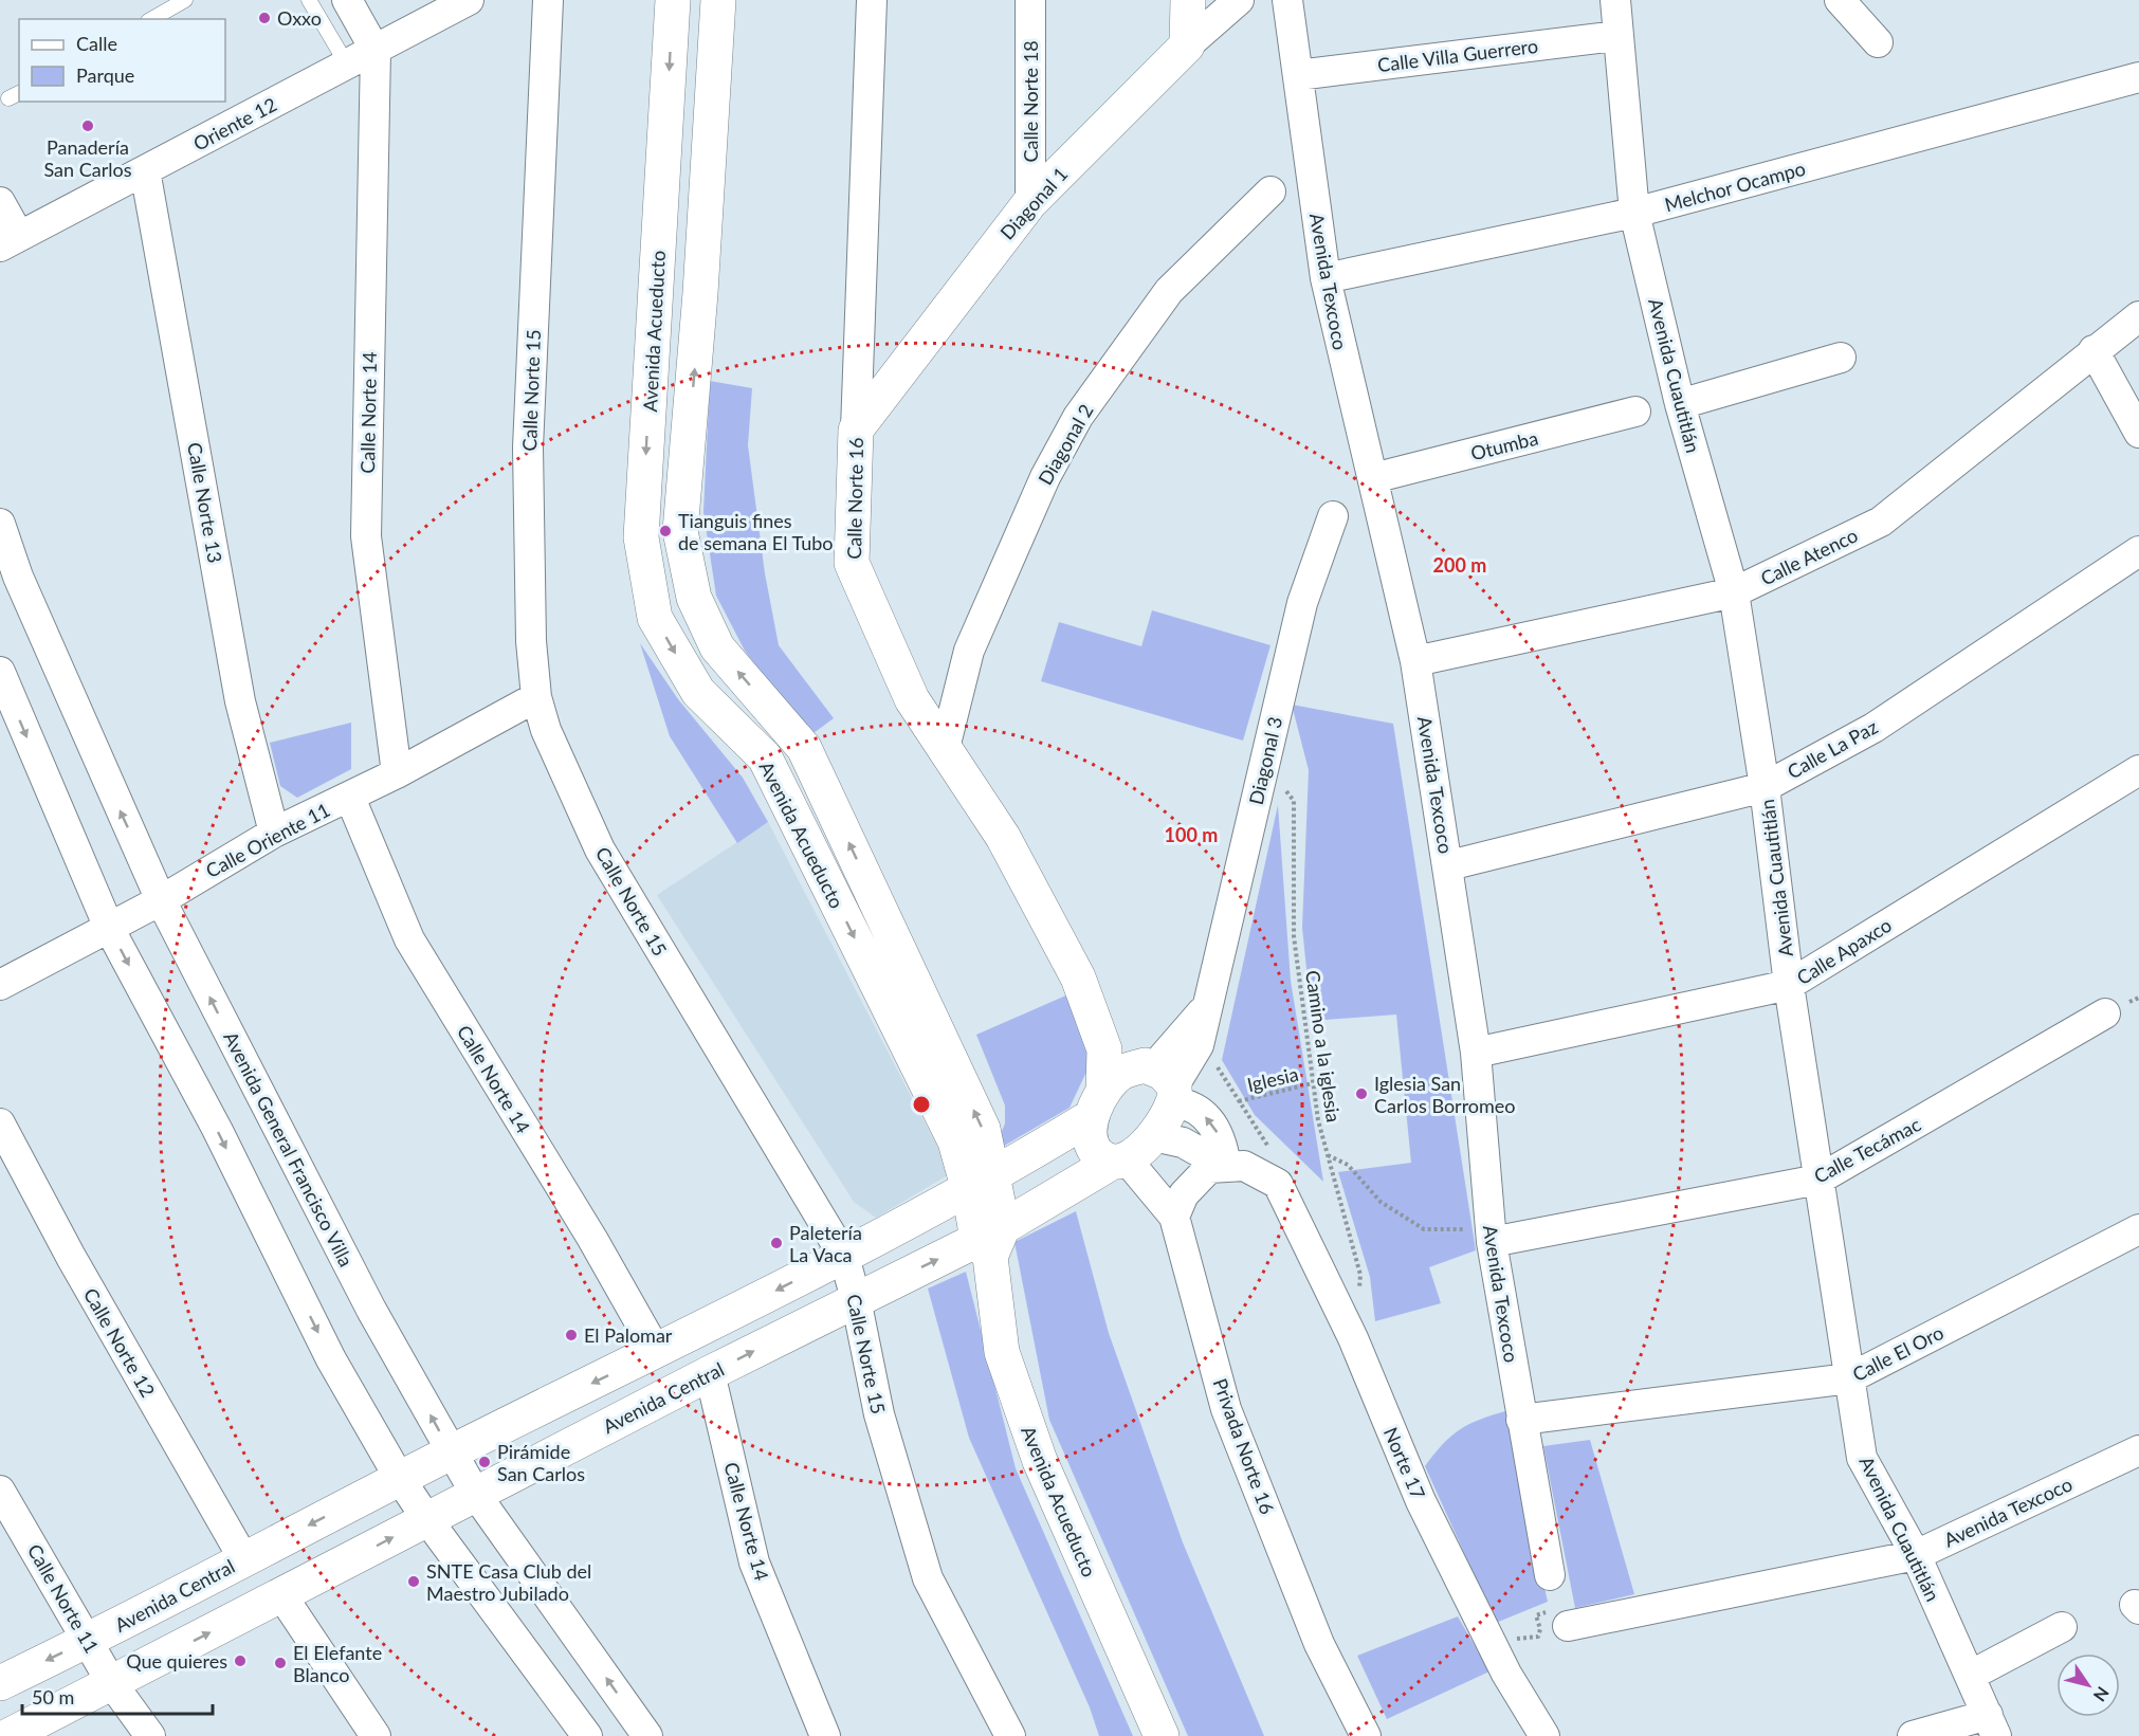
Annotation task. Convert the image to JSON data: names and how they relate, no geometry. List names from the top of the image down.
{
  "streets": {
    "street": [
      "Calle Villa Guerrero",
      "Calle Norte 18",
      "Oriente 12",
      "Melchor Ocampo",
      "Diagonal 1",
      "Avenida Texcoco",
      "Avenida Acueducto",
      "Avenida Cuautitlán",
      "Calle Norte 15",
      "Calle Norte 14",
      "Diagonal 2",
      "Otumba",
      "Calle Norte 16",
      "Calle Norte 13",
      "Calle Atenco",
      "Calle La Paz",
      "Diagonal 3",
      "Calle Oriente 11",
      "Calle Apaxco",
      "Avenida General Francisco Villa",
      "Calle Tecámac",
      "Calle Norte 12",
      "Calle El Oro",
      "Avenida Central",
      "Privada Norte 16",
      "Norte 17",
      "Calle Norte 11"
    ],
    "path": ["Camino a la iglesia", "Iglesia"]
  },
  "crossings": [
    ["Calle Villa Guerrero", "Avenida Texcoco"],
    ["Calle Villa Guerrero", "Avenida Cuautitlán"],
    ["Calle Norte 18", "Diagonal 1"],
    ["Oriente 12", "Calle Norte 14"],
    ["Oriente 12", "Calle Norte 13"],
    ["Melchor Ocampo", "Avenida Texcoco"],
    ["Melchor Ocampo", "Avenida Cuautitlán"],
    ["Diagonal 1", "Calle Norte 16"],
    ["Avenida Texcoco", "Avenida Cuautitlán"],
    ["Avenida Texcoco", "Otumba"],
    ["Avenida Texcoco", "Calle Atenco"],
    ["Avenida Texcoco", "Calle La Paz"],
    ["Avenida Texcoco", "Calle Apaxco"],
    ["Avenida Texcoco", "Calle Tecámac"],
    ["Avenida Texcoco", "Calle El Oro"],
    ["Avenida Acueducto", "Avenida Central"],
    ["Avenida Cuautitlán", "Calle Atenco"],
    ["Avenida Cuautitlán", "Calle La Paz"],
    ["Avenida Cuautitlán", "Calle Apaxco"],
    ["Avenida Cuautitlán", "Calle Tecámac"],
    ["Avenida Cuautitlán", "Calle El Oro"],
    ["Calle Norte 15", "Calle Oriente 11"],
    ["Calle Norte 15", "Avenida Central"],
    ["Calle Norte 14", "Calle Oriente 11"],
    ["Calle Norte 14", "Avenida Central"],
    ["Diagonal 2", "Calle Norte 16"],
    ["Calle Norte 16", "Diagonal 3"],
    ["Calle Norte 16", "Avenida Central"],
    ["Calle Norte 16", "Privada Norte 16"],
    ["Calle Norte 13", "Calle Oriente 11"],
    ["Diagonal 3", "Camino a la iglesia"],
    ["Diagonal 3", "Iglesia"],
    ["Diagonal 3", "Avenida Central"],
    ["Diagonal 3", "Privada Norte 16"],
    ["Calle Oriente 11", "Avenida General Francisco Villa"],
    ["Camino a la iglesia", "Iglesia"],
    ["Camino a la iglesia", "Norte 17"],
    ["Iglesia", "Norte 17"],
    ["Avenida General Francisco Villa", "Avenida Central"],
    ["Calle Norte 12", "Avenida Central"],
    ["Avenida Central", "Privada Norte 16"],
    ["Avenida Central", "Calle Norte 11"]
  ],
  "places": [
    "Oxxo",
    "Panadería San Carlos",
    "Tianguis fines de semana El Tubo",
    "Iglesia San Carlos Borromeo",
    "Paletería La Vaca",
    "El Palomar",
    "Pirámide San Carlos",
    "SNTE Casa Club del Maestro Jubilado",
    "Que quieres",
    "El Elefante Blanco"
  ],
  "legend": ["Calle", "Parque"],
  "scale_bar": "50 m",
  "north": "bottom right",
  "rings": ["200 m", "100 m"]
}
